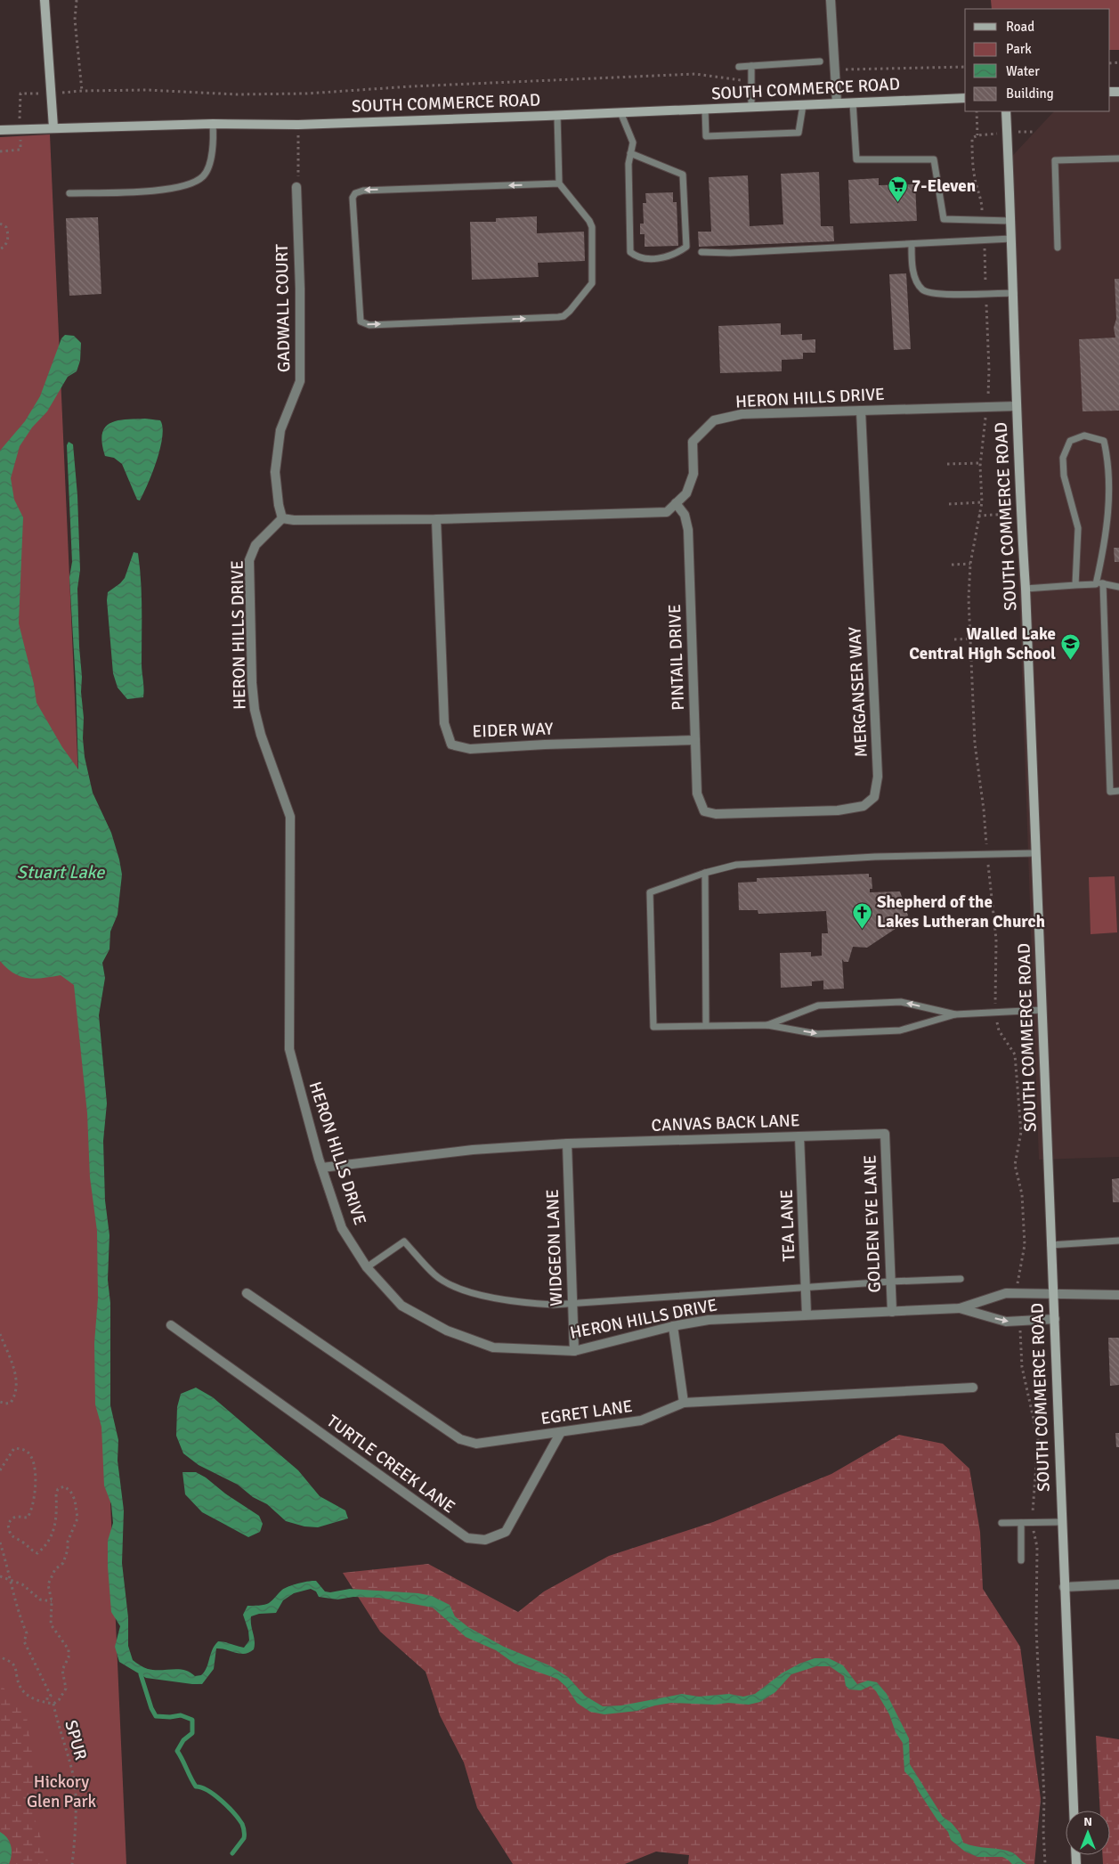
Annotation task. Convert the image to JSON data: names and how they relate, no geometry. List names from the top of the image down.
{
  "streets": {
    "street": [
      "SOUTH COMMERCE ROAD",
      "GADWALL COURT",
      "HERON HILLS DRIVE",
      "PINTAIL DRIVE",
      "MERGANSER WAY",
      "EIDER WAY",
      "CANVAS BACK LANE",
      "GOLDEN EYE LANE",
      "TEA LANE",
      "WIDGEON LANE",
      "EGRET LANE",
      "TURTLE CREEK LANE"
    ],
    "path": ["SPUR"]
  },
  "crossings": [
    ["SOUTH COMMERCE ROAD", "HERON HILLS DRIVE"],
    ["GADWALL COURT", "HERON HILLS DRIVE"],
    ["HERON HILLS DRIVE", "PINTAIL DRIVE"],
    ["HERON HILLS DRIVE", "MERGANSER WAY"],
    ["HERON HILLS DRIVE", "EIDER WAY"],
    ["HERON HILLS DRIVE", "CANVAS BACK LANE"],
    ["HERON HILLS DRIVE", "GOLDEN EYE LANE"],
    ["HERON HILLS DRIVE", "TEA LANE"],
    ["HERON HILLS DRIVE", "WIDGEON LANE"],
    ["PINTAIL DRIVE", "MERGANSER WAY"],
    ["PINTAIL DRIVE", "EIDER WAY"],
    ["CANVAS BACK LANE", "GOLDEN EYE LANE"],
    ["CANVAS BACK LANE", "TEA LANE"],
    ["CANVAS BACK LANE", "WIDGEON LANE"],
    ["EGRET LANE", "TURTLE CREEK LANE"]
  ],
  "water": ["Stuart Lake"],
  "parks": ["Hickory Glen Park"],
  "places": {
    "supermarket": ["7-Eleven"],
    "school or university": ["Walled Lake Central High School"],
    "church": ["Shepherd of the Lakes Lutheran Church"]
  },
  "legend": [
    "Road",
    "Park",
    "Water",
    "Building"
  ],
  "north": "top"
}
